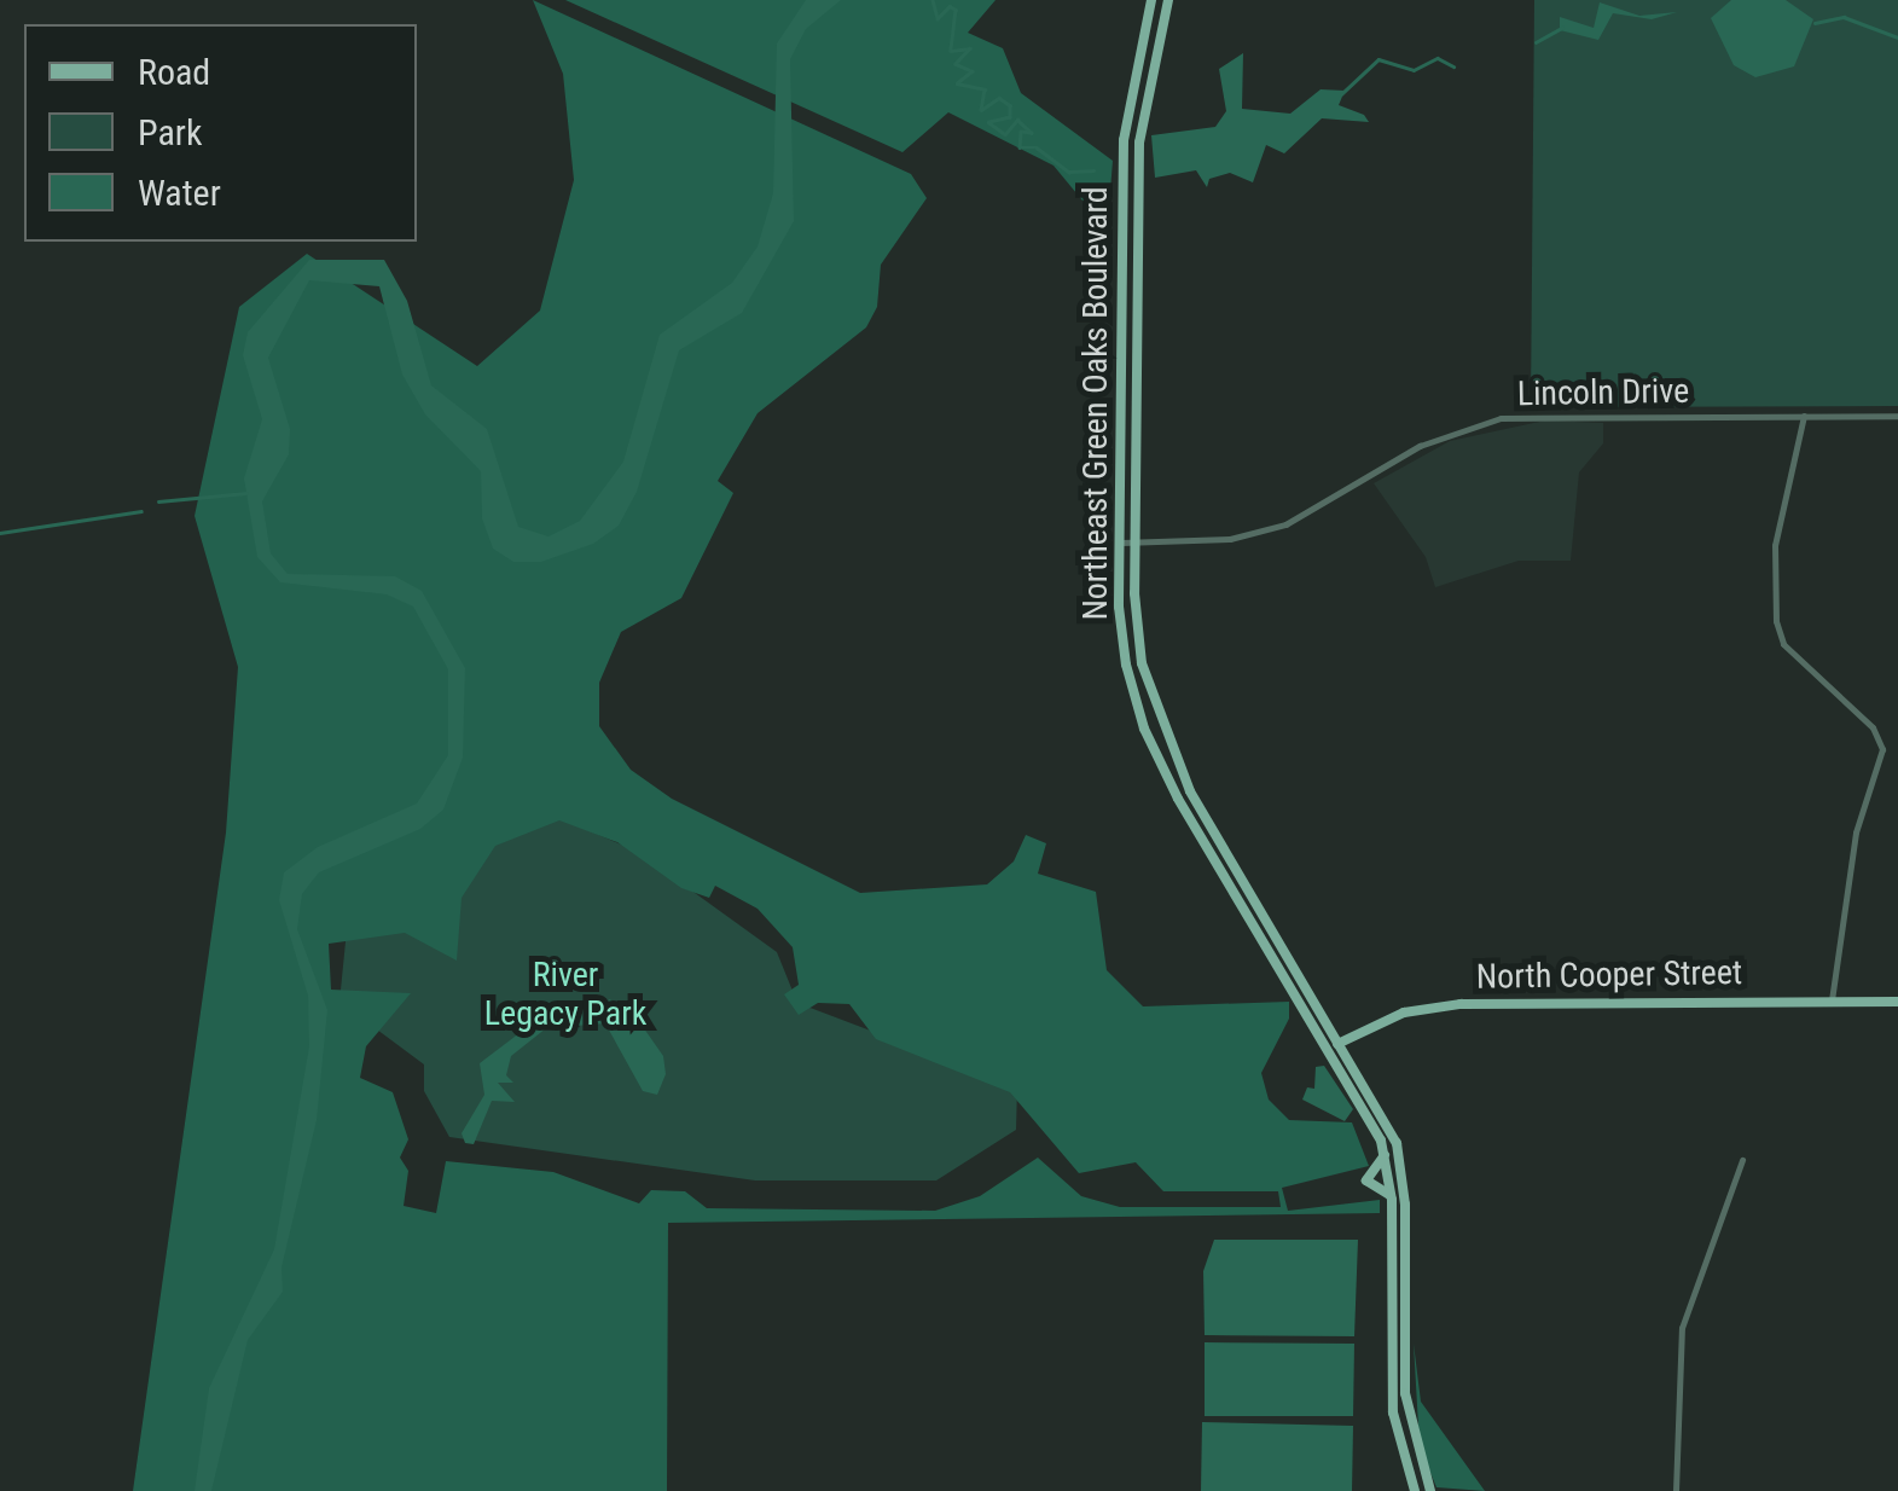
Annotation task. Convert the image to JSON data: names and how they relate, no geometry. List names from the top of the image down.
{
  "streets": {
    "main road": ["Northeast Green Oaks Boulevard", "North Cooper Street"],
    "street": ["Lincoln Drive"]
  },
  "crossings": [
    ["Lincoln Drive", "Northeast Green Oaks Boulevard"],
    ["Northeast Green Oaks Boulevard", "North Cooper Street"]
  ],
  "parks": ["River Legacy Park"],
  "legend": ["Road", "Park", "Water"]
}
